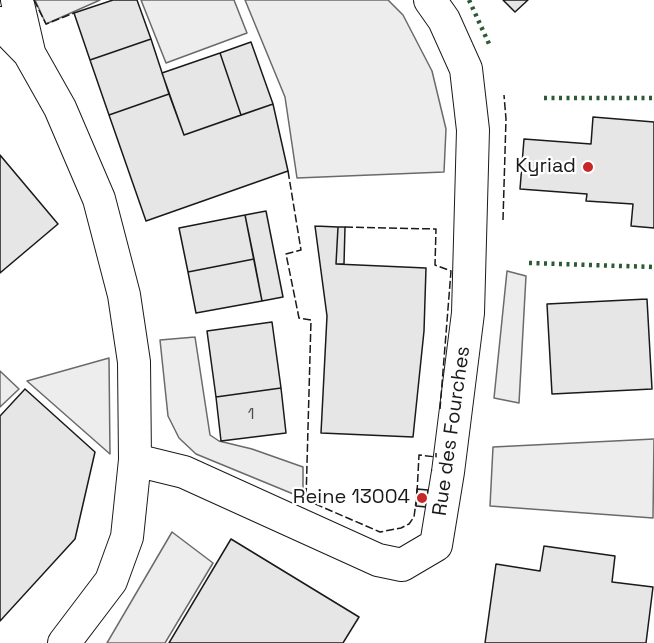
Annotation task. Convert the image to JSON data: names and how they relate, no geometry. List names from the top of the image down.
{
  "streets": {
    "street": ["Rue des Fourches"]
  },
  "places": ["Kyriad", "Reine 13004"],
  "house_numbers": ["1"]
}
